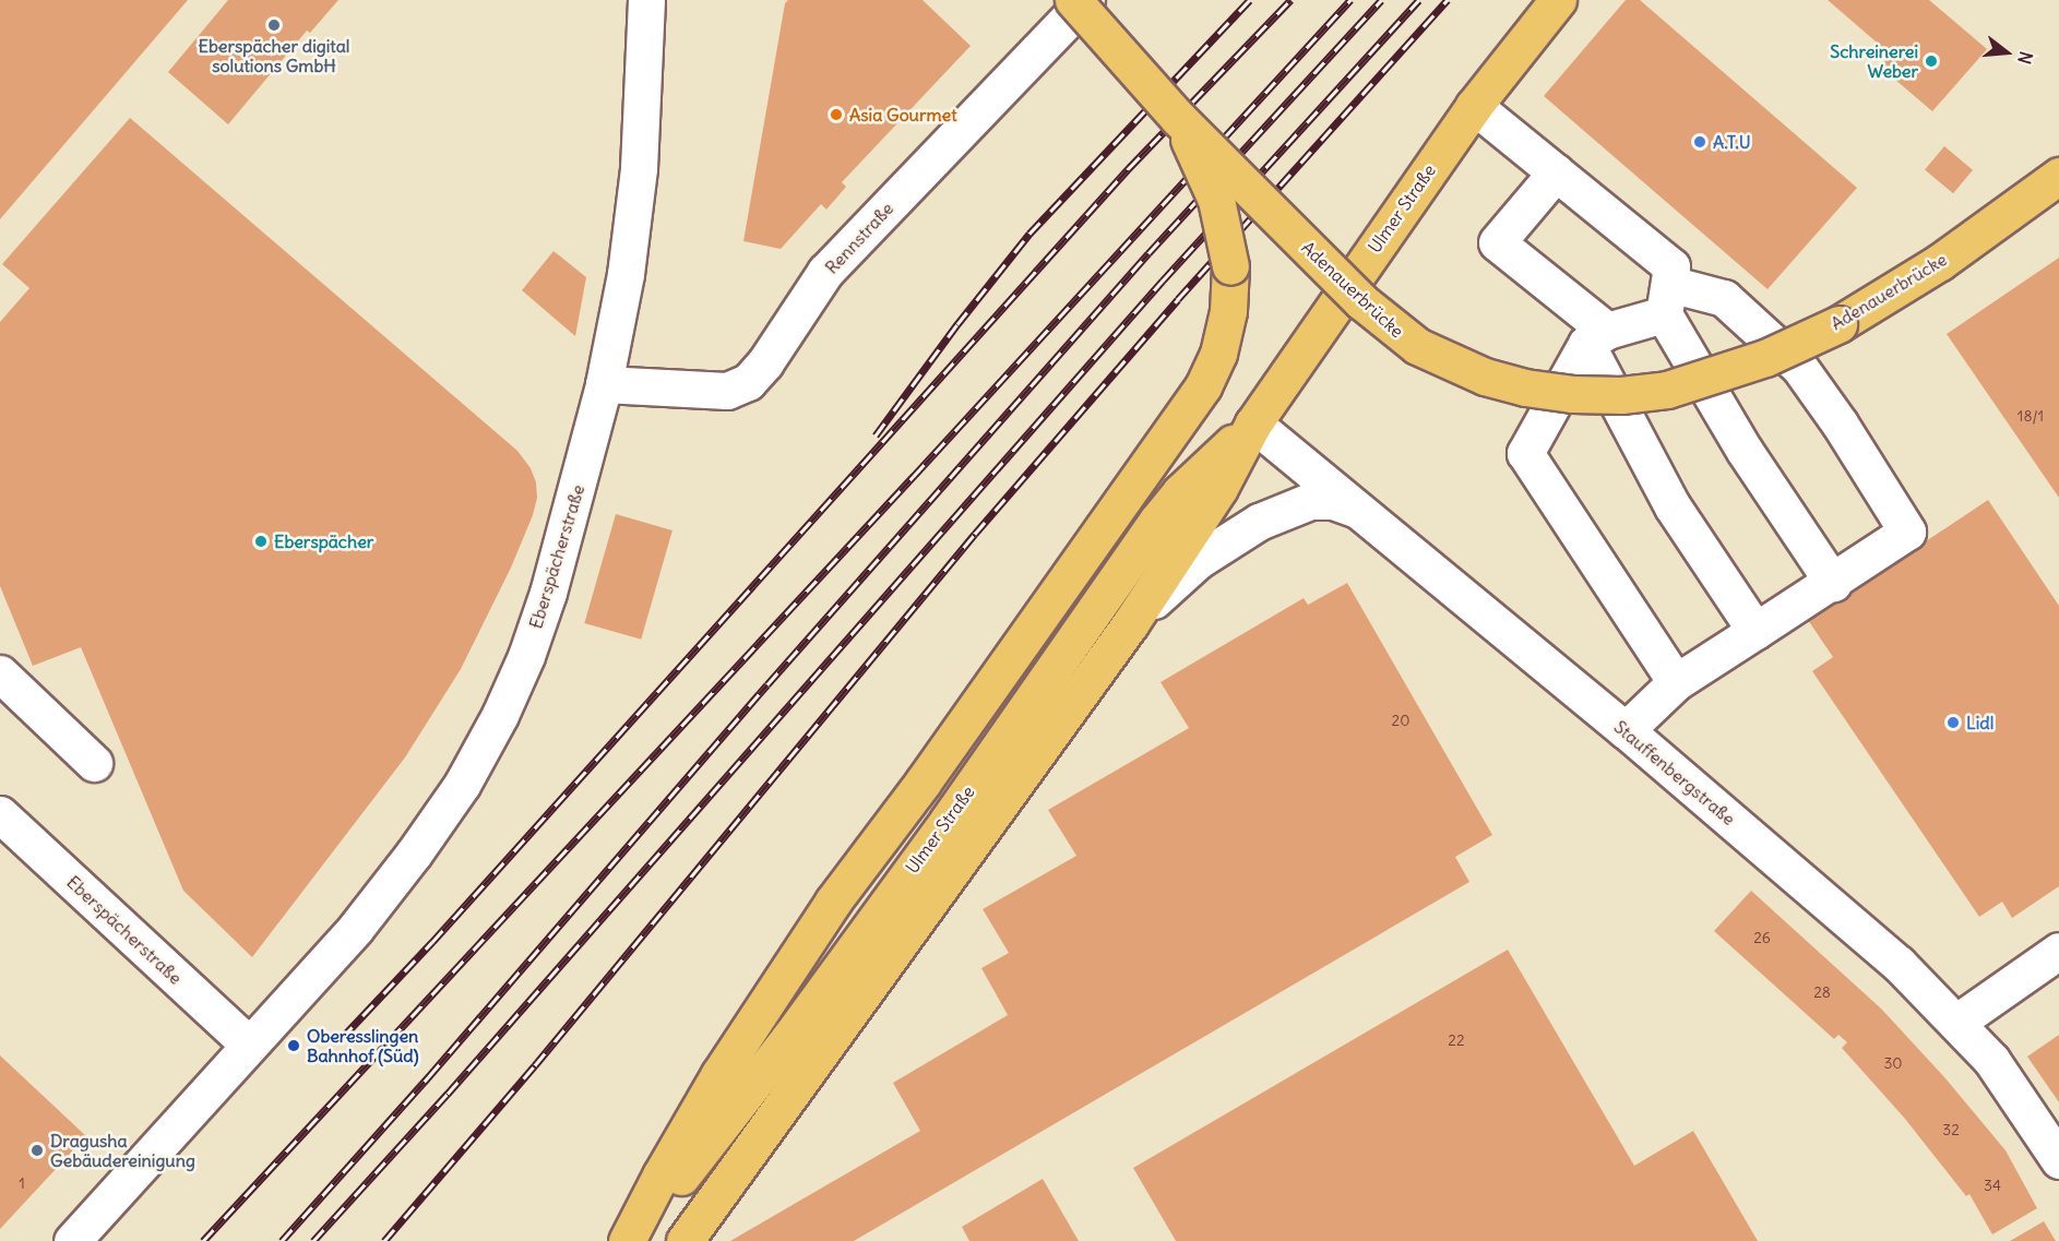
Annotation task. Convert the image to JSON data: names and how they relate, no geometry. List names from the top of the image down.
{
  "streets": {
    "main road": ["Ulmer Straße", "Adenauerbrücke"],
    "street": ["Rennstraße", "Eberspächerstraße", "Stauffenbergstraße"]
  },
  "crossings": [
    ["Ulmer Straße", "Stauffenbergstraße"],
    ["Rennstraße", "Eberspächerstraße"]
  ],
  "places": [
    "Eberspächer digital solutions GmbH",
    "Schreinerei Weber",
    "Asia Gourmet",
    "A.T.U",
    "Eberspächer",
    "Lidl",
    "Oberesslingen Bahnhof (Süd)",
    "Dragusha Gebäudereinigung"
  ],
  "house_numbers": [
    "18/1",
    "20",
    "26",
    "28",
    "22",
    "30",
    "32",
    "1",
    "34"
  ],
  "north": "right"
}
